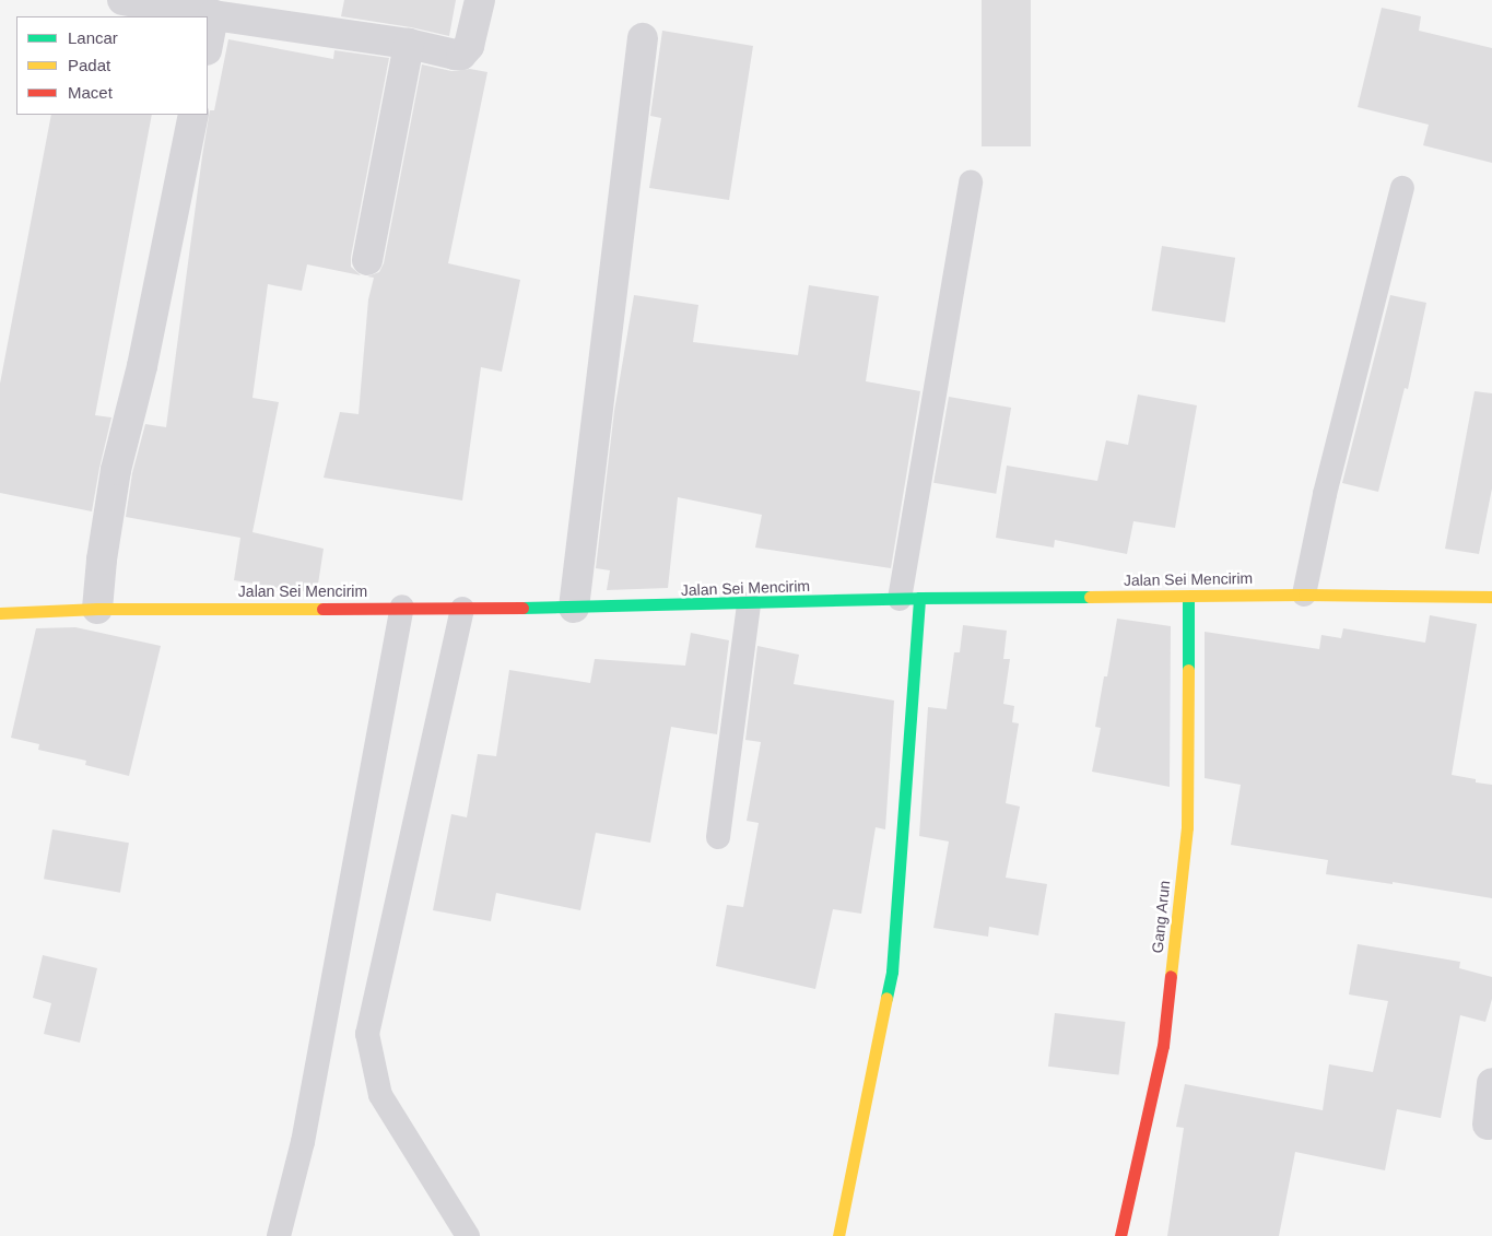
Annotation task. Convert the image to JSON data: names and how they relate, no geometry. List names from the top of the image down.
{
  "streets": {
    "street": ["Jalan Sei Mencirim", "Gang Arun"]
  },
  "crossings": [
    ["Jalan Sei Mencirim", "Gang Arun"]
  ],
  "legend": ["Lancar", "Padat", "Macet"]
}
